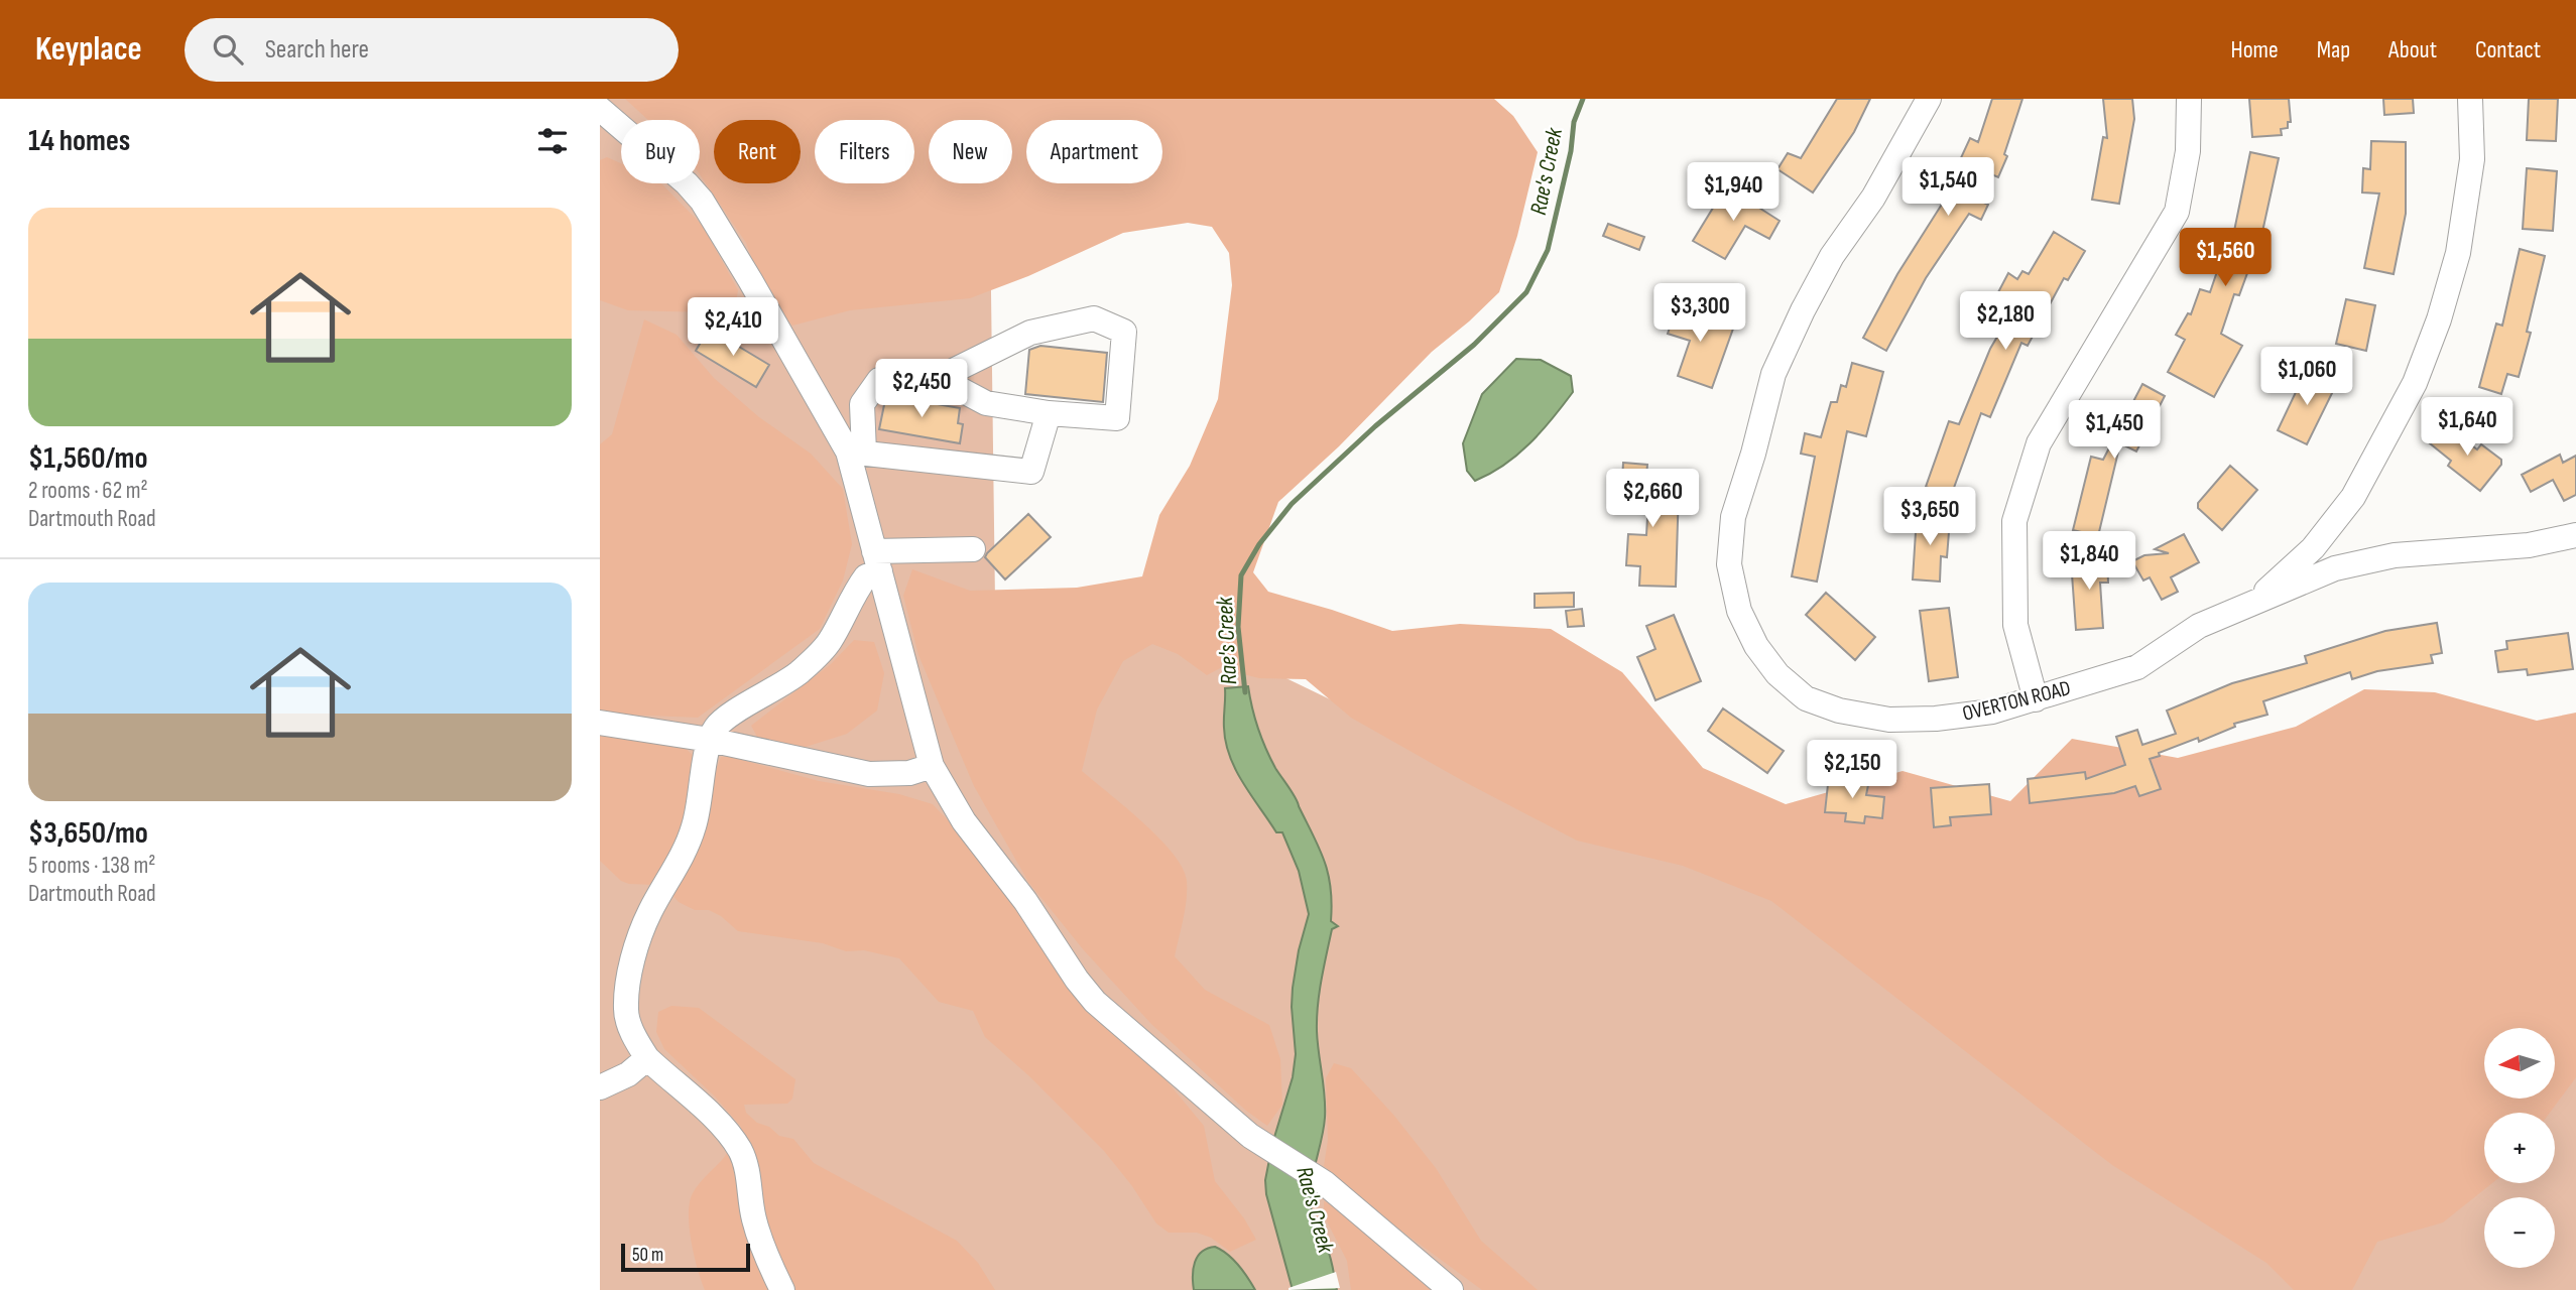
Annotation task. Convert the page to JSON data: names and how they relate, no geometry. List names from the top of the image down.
{
  "streets": {
    "street": ["OVERTON ROAD"]
  },
  "water": ["Rae's Creek"],
  "scale_bar": "50 m",
  "north": "left",
  "page": {
    "header": "Keyplace",
    "search": "Search here",
    "nav": [
      "Home",
      "Map",
      "About",
      "Contact"
    ],
    "heading": "14 homes",
    "chip": [
      "Buy",
      "Rent",
      "Filters",
      "New",
      "Apartment"
    ],
    "price": [
      "$1,540",
      "$1,940",
      "$1,560",
      "$3,300",
      "$2,180",
      "$2,410",
      "$1,060",
      "$2,450",
      "$1,640",
      "$1,450",
      "$2,660",
      "$3,650",
      "$1,840",
      "$2,150"
    ],
    "list": [
      {
        "name": "$1,560/mo",
        "note": "2 rooms · 62 m² · Dartmouth Road"
      },
      {
        "name": "$3,650/mo",
        "note": "5 rooms · 138 m² · Dartmouth Road"
      }
    ],
    "map_buttons": ["+", "−"],
    "scale": "50 m"
  }
}
